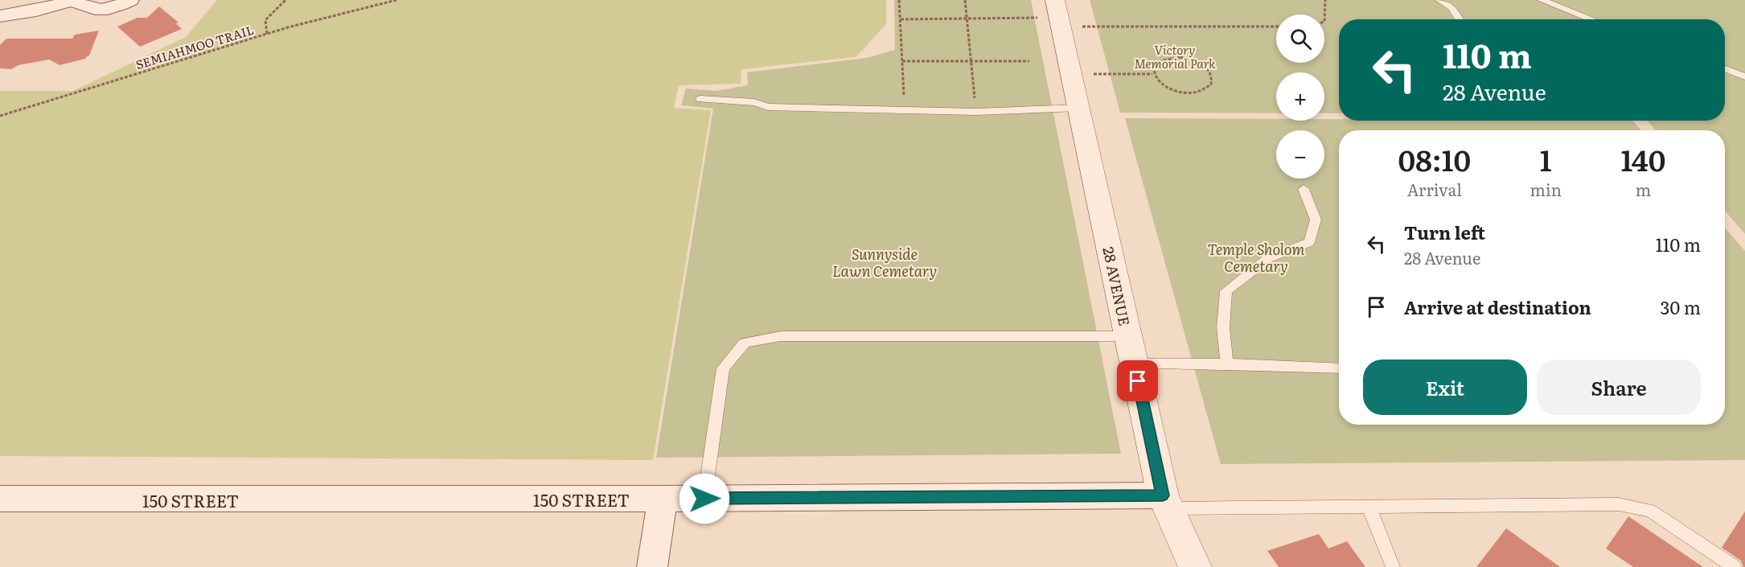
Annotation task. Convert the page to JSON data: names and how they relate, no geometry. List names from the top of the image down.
{
  "streets": {
    "street": ["28 AVENUE", "150 STREET"],
    "path": ["SEMIAHMOO TRAIL"]
  },
  "crossings": [
    ["28 AVENUE", "150 STREET"]
  ],
  "parks": ["Victory Memorial Park", "Temple Sholom Cemetary", "Sunnyside Lawn Cemetary"],
  "page": {
    "map_buttons": ["+", "−"],
    "turn": ["110 m", "28 Avenue"],
    "eta": [
      "08:10",
      "Arrival",
      "1",
      "min",
      "140",
      "m"
    ],
    "list": [
      {
        "name": "Turn left",
        "note": "28 Avenue",
        "value": "110 m"
      },
      {
        "name": "Arrive at destination",
        "value": "30 m"
      }
    ],
    "buttons": ["Exit", "Share"]
  }
}
